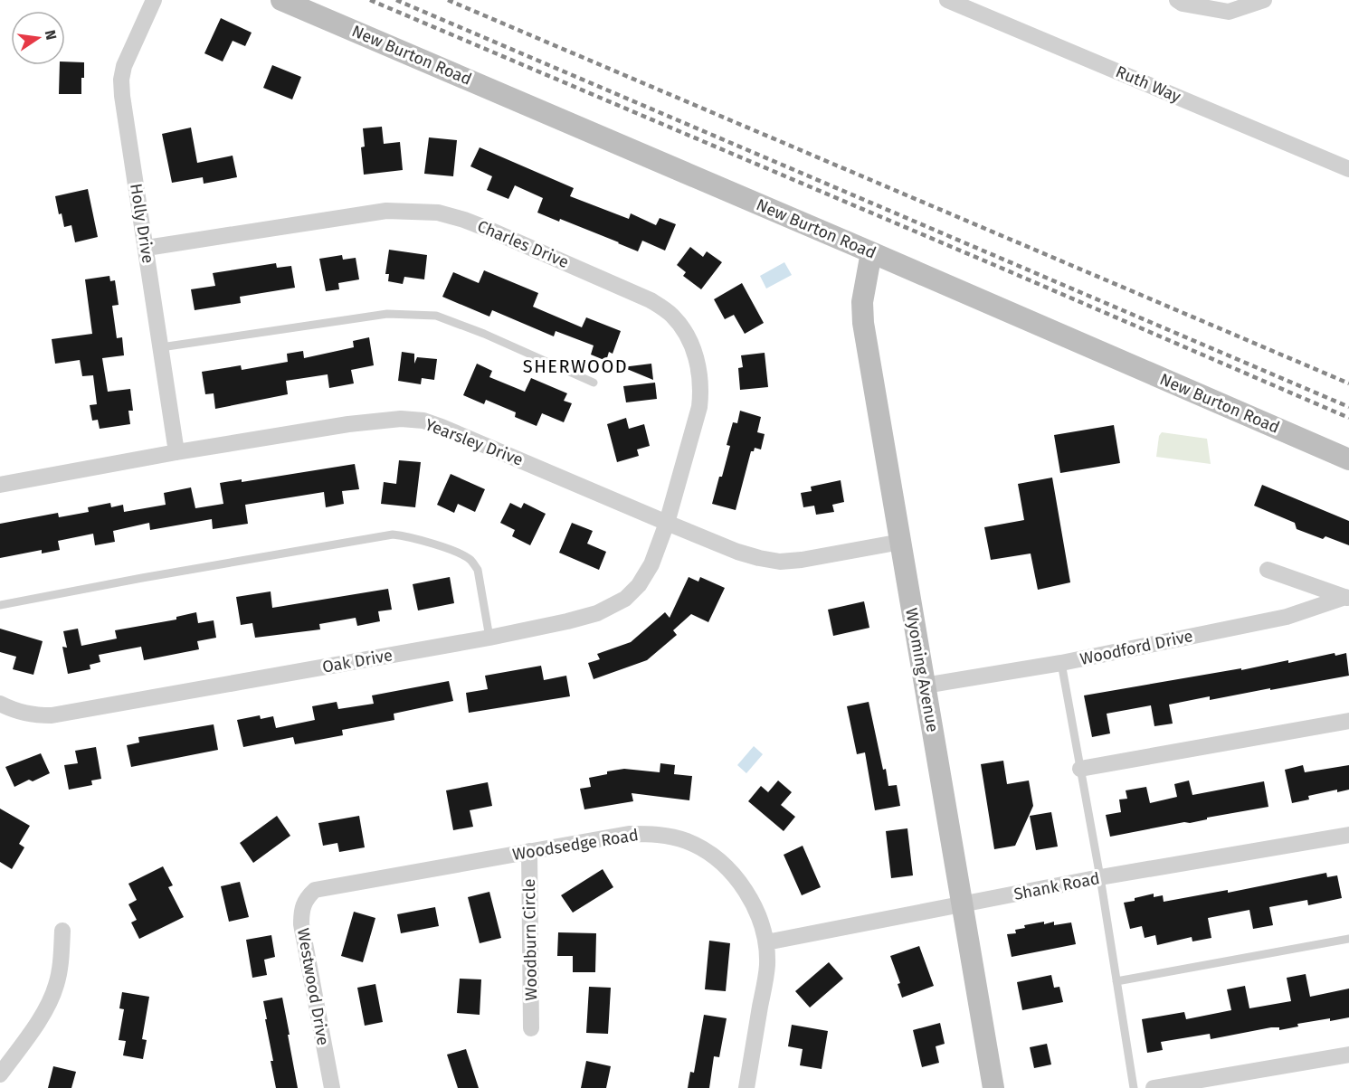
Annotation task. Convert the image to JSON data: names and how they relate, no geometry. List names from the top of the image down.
{
  "streets": {
    "street": [
      "New Burton Road",
      "Ruth Way",
      "Holly Drive",
      "Charles Drive",
      "Yearsley Drive",
      "Woodford Drive",
      "Oak Drive",
      "Wyoming Avenue",
      "Woodsedge Road",
      "Shank Road",
      "Woodburn Circle",
      "Westwood Drive"
    ]
  },
  "crossings": [
    ["New Burton Road", "Wyoming Avenue"],
    ["Holly Drive", "Charles Drive"],
    ["Holly Drive", "Yearsley Drive"],
    ["Charles Drive", "Yearsley Drive"],
    ["Charles Drive", "Oak Drive"],
    ["Yearsley Drive", "Oak Drive"],
    ["Yearsley Drive", "Wyoming Avenue"],
    ["Woodford Drive", "Wyoming Avenue"],
    ["Wyoming Avenue", "Shank Road"],
    ["Woodsedge Road", "Shank Road"],
    ["Woodsedge Road", "Woodburn Circle"],
    ["Woodsedge Road", "Westwood Drive"]
  ],
  "districts": ["SHERWOOD"],
  "north": "right"
}
